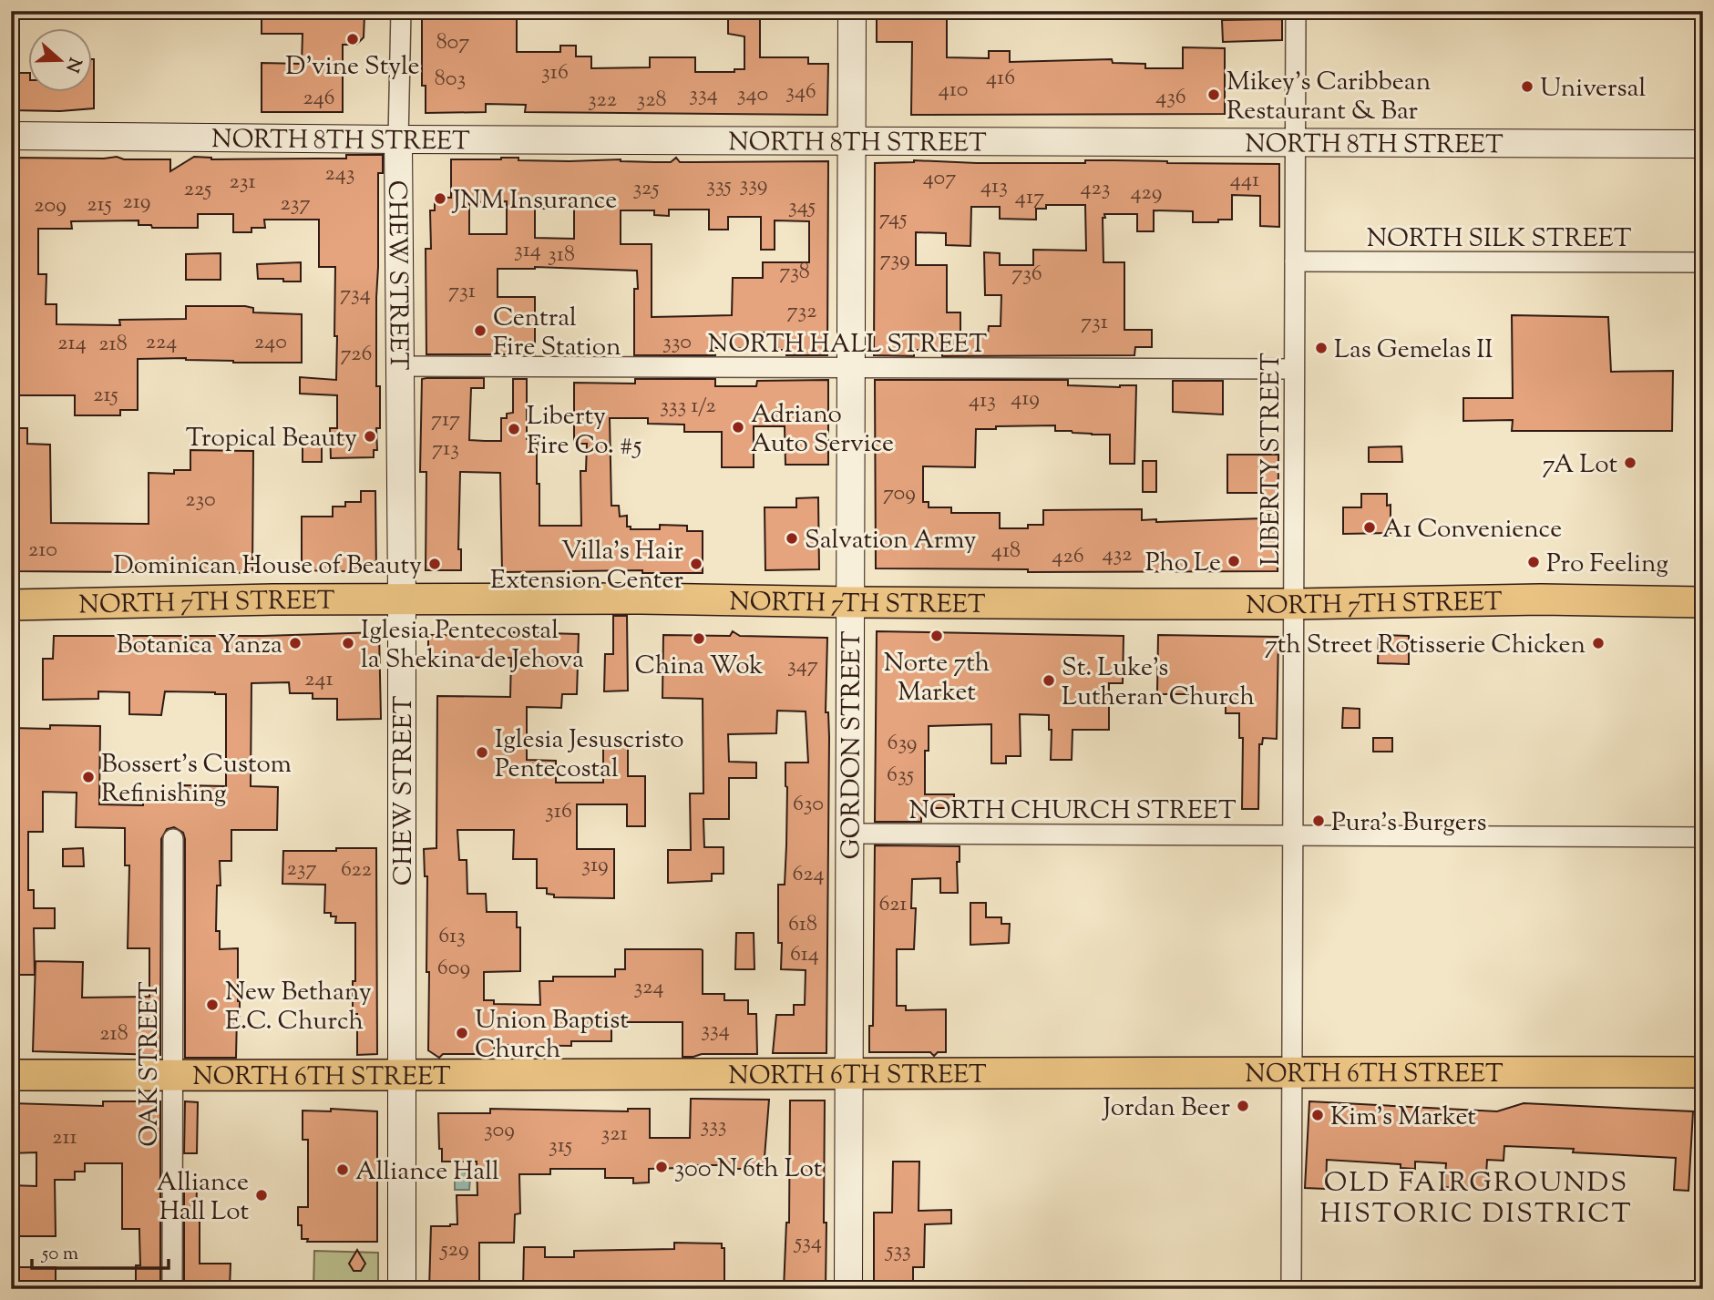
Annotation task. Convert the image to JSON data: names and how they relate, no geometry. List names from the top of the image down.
{
  "streets": {
    "main road": ["NORTH 7TH STREET", "NORTH 6TH STREET"],
    "street": [
      "NORTH 8TH STREET",
      "NORTH SILK STREET",
      "CHEW STREET",
      "NORTH HALL STREET",
      "LIBERTY STREET",
      "GORDON STREET",
      "NORTH CHURCH STREET",
      "OAK STREET"
    ]
  },
  "crossings": [
    ["NORTH 8TH STREET", "CHEW STREET"],
    ["NORTH 8TH STREET", "LIBERTY STREET"],
    ["NORTH 8TH STREET", "GORDON STREET"],
    ["NORTH SILK STREET", "LIBERTY STREET"],
    ["CHEW STREET", "NORTH HALL STREET"],
    ["CHEW STREET", "NORTH 7TH STREET"],
    ["CHEW STREET", "NORTH 6TH STREET"],
    ["NORTH HALL STREET", "LIBERTY STREET"],
    ["NORTH HALL STREET", "GORDON STREET"],
    ["LIBERTY STREET", "NORTH 7TH STREET"],
    ["LIBERTY STREET", "NORTH CHURCH STREET"],
    ["LIBERTY STREET", "NORTH 6TH STREET"],
    ["NORTH 7TH STREET", "GORDON STREET"],
    ["GORDON STREET", "NORTH CHURCH STREET"],
    ["GORDON STREET", "NORTH 6TH STREET"],
    ["OAK STREET", "NORTH 6TH STREET"]
  ],
  "districts": ["OLD FAIRGROUNDS HISTORIC DISTRICT"],
  "places": [
    "D'vine Style",
    "Universal",
    "Mikey’s Caribbean Restaurant & Bar",
    "JNM Insurance",
    "Central Fire Station",
    "Las Gemelas II",
    "Adriano Auto Service",
    "Liberty Fire Co. #5",
    "Tropical Beauty",
    "7A Lot",
    "A1 Convenience",
    "Salvation Army",
    "Pho Le",
    "Pro Feeling",
    "Dominican House of Beauty",
    "Villa's Hair Extension Center",
    "Norte 7th Market",
    "China Wok",
    "Botanica Yanza",
    "Iglesia Pentecostal la Shekina de Jehova",
    "7th Street Rotisserie Chicken",
    "St. Luke's Lutheran Church",
    "Iglesia Jesuscristo Pentecostal",
    "Bossert's Custom Refinishing",
    "Pura's Burgers",
    "New Bethany E.C. Church",
    "Union Baptist Church",
    "Jordan Beer",
    "Kim's Market",
    "300 N 6th Lot",
    "Alliance Hall",
    "Alliance Hall Lot"
  ],
  "house_numbers": [
    "807",
    "316",
    "416",
    "803",
    "410",
    "346",
    "334",
    "340",
    "436",
    "246",
    "322",
    "328",
    "243",
    "407",
    "441",
    "231",
    "339",
    "335",
    "413",
    "325",
    "423",
    "225",
    "429",
    "417",
    "219",
    "237",
    "215",
    "209",
    "345",
    "745",
    "314",
    "318",
    "739",
    "738",
    "736",
    "731",
    "734",
    "732",
    "731",
    "224",
    "240",
    "330",
    "214",
    "218",
    "726",
    "215",
    "419",
    "413",
    "333 1/2",
    "717",
    "713",
    "709",
    "230",
    "210",
    "418",
    "432",
    "426",
    "347",
    "241",
    "639",
    "635",
    "630",
    "316",
    "319",
    "237",
    "622",
    "624",
    "621",
    "618",
    "613",
    "614",
    "609",
    "324",
    "334",
    "218",
    "333",
    "309",
    "321",
    "211",
    "315",
    "534",
    "529",
    "533"
  ],
  "scale_bar": "50 m",
  "north": "right"
}
